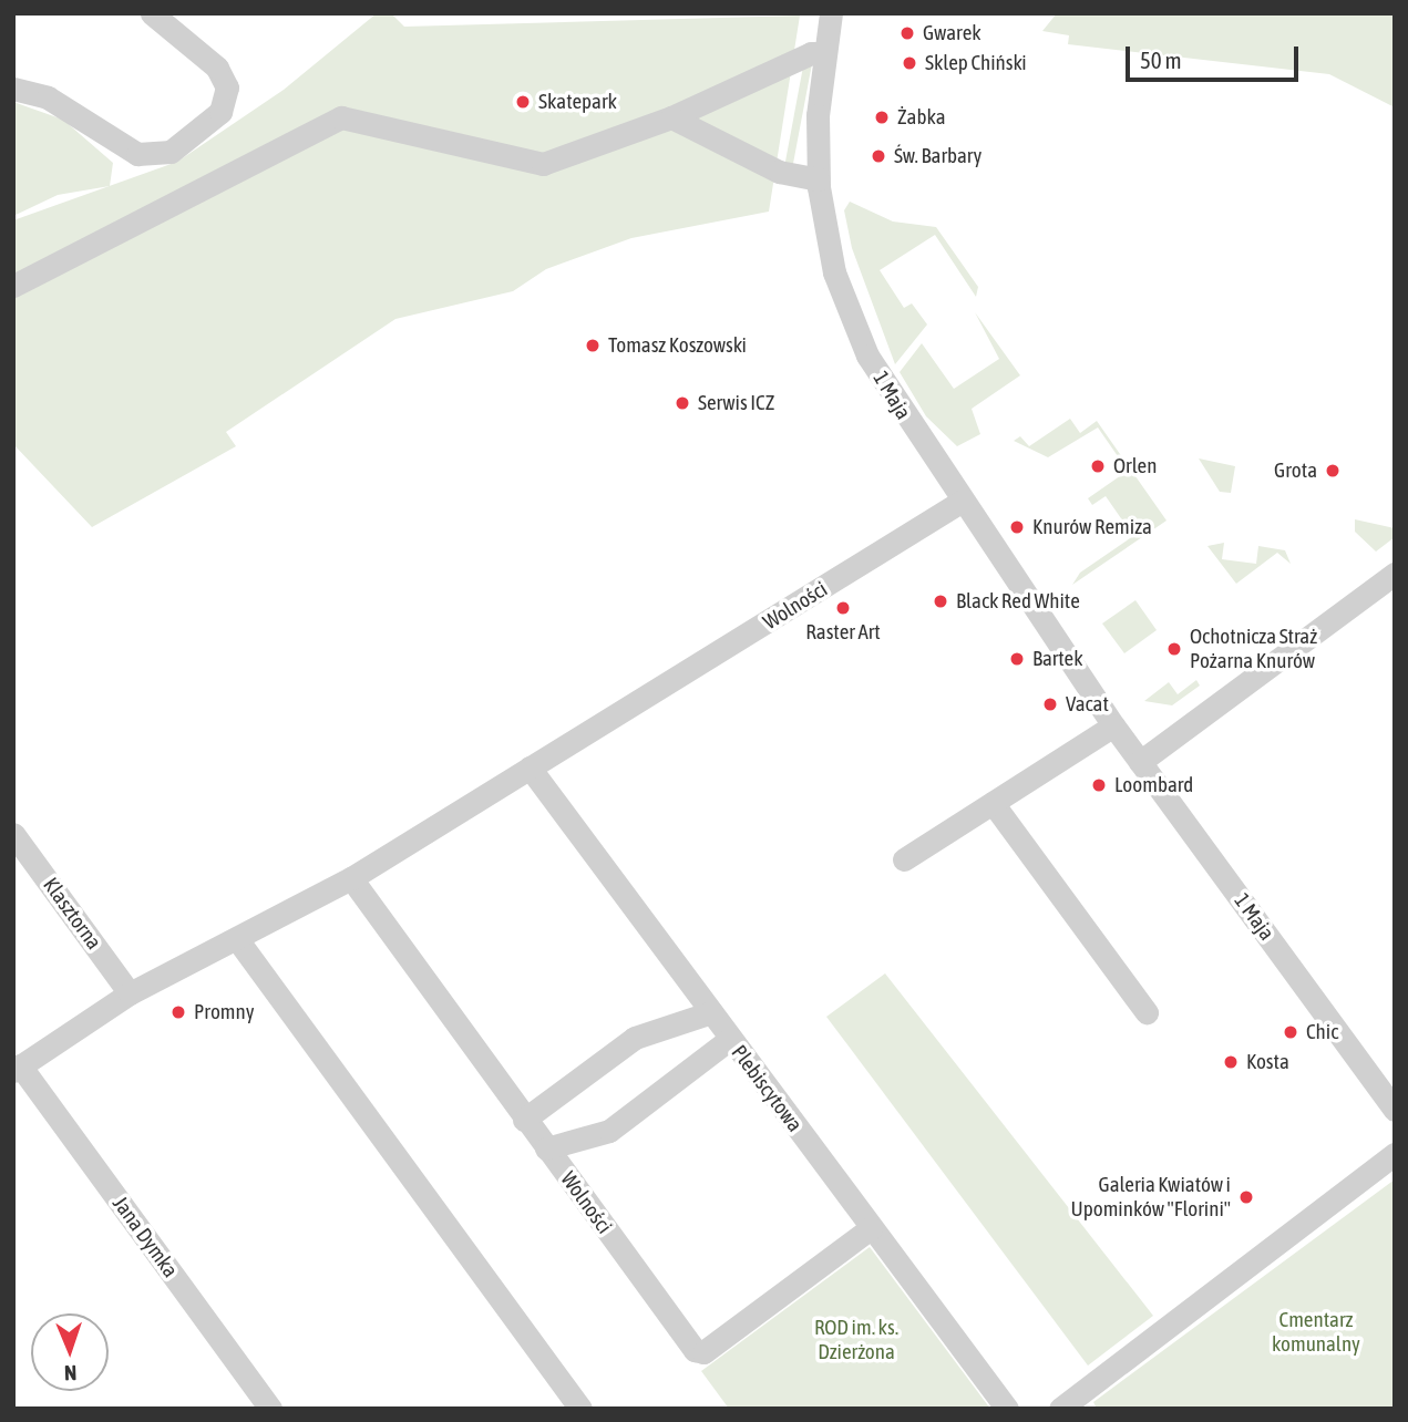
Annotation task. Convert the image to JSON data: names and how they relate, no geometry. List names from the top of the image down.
{
  "streets": {
    "street": [
      "1 Maja",
      "Wolności",
      "Klasztorna",
      "Plebiscytowa",
      "Jana Dymka"
    ]
  },
  "crossings": [
    ["1 Maja", "Wolności"],
    ["Wolności", "Klasztorna"],
    ["Wolności", "Plebiscytowa"],
    ["Wolności", "Jana Dymka"]
  ],
  "parks": ["Cmentarz komunalny", "ROD im. ks. Dzierżona"],
  "places": [
    "Gwarek",
    "Sklep Chiński",
    "Skatepark",
    "Żabka",
    "Św. Barbary",
    "Tomasz Koszowski",
    "Serwis ICZ",
    "Orlen",
    "Grota",
    "Knurów Remiza",
    "Black Red White",
    "Raster Art",
    "Ochotnicza Straż Pożarna Knurów",
    "Bartek",
    "Vacat",
    "Loombard",
    "Promny",
    "Chic",
    "Kosta",
    "Galeria Kwiatów i Upominków \"Florini\""
  ],
  "scale_bar": "50 m",
  "north": "bottom"
}
